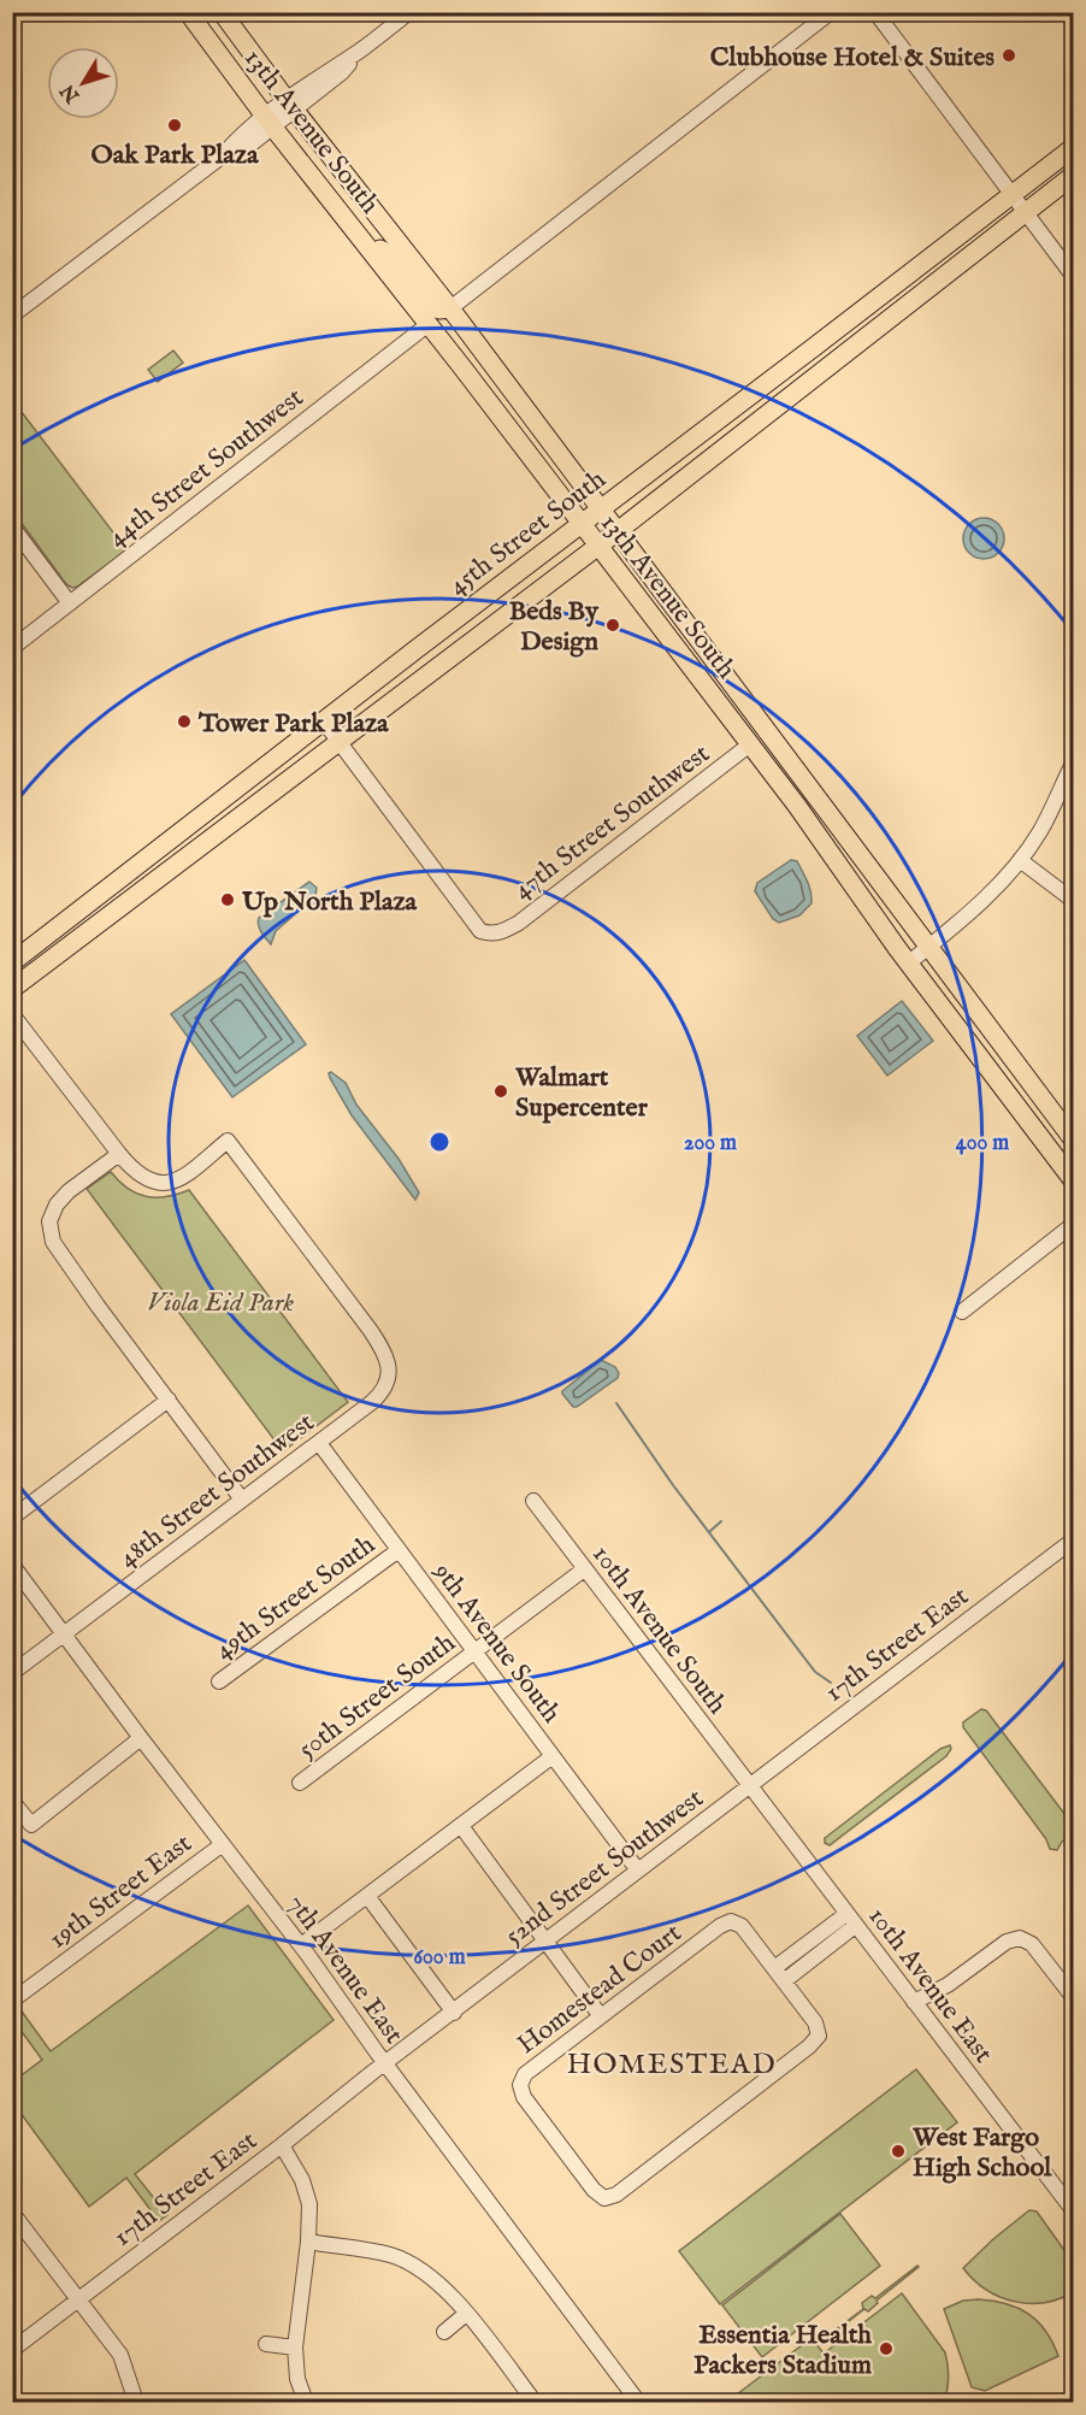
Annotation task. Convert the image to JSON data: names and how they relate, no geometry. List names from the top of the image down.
{
  "streets": {
    "main road": ["13th Avenue South", "45th Street South"],
    "street": [
      "44th Street Southwest",
      "47th Street Southwest",
      "48th Street Southwest",
      "49th Street South",
      "10th Avenue South",
      "9th Avenue South",
      "17th Street East",
      "50th Street South",
      "52nd Street Southwest",
      "19th Street East",
      "7th Avenue East",
      "10th Avenue East",
      "Homestead Court"
    ]
  },
  "crossings": [
    ["13th Avenue South", "44th Street Southwest"],
    ["13th Avenue South", "45th Street South"],
    ["13th Avenue South", "47th Street Southwest"],
    ["45th Street South", "47th Street Southwest"],
    ["48th Street Southwest", "9th Avenue South"],
    ["48th Street Southwest", "7th Avenue East"],
    ["49th Street South", "9th Avenue South"],
    ["10th Avenue South", "17th Street East"],
    ["10th Avenue South", "50th Street South"],
    ["10th Avenue South", "52nd Street Southwest"],
    ["10th Avenue South", "10th Avenue East"],
    ["9th Avenue South", "50th Street South"],
    ["9th Avenue South", "52nd Street Southwest"],
    ["17th Street East", "52nd Street Southwest"],
    ["17th Street East", "7th Avenue East"],
    ["17th Street East", "10th Avenue East"],
    ["52nd Street Southwest", "7th Avenue East"],
    ["52nd Street Southwest", "10th Avenue East"],
    ["19th Street East", "7th Avenue East"]
  ],
  "districts": ["HOMESTEAD"],
  "parks": ["Viola Eid Park"],
  "places": [
    "Clubhouse Hotel & Suites",
    "Oak Park Plaza",
    "Beds By Design",
    "Tower Park Plaza",
    "Up North Plaza",
    "Walmart Supercenter",
    "West Fargo High School",
    "Essentia Health Packers Stadium"
  ],
  "north": "bottom left",
  "rings": ["200 m", "400 m", "600 m"]
}
